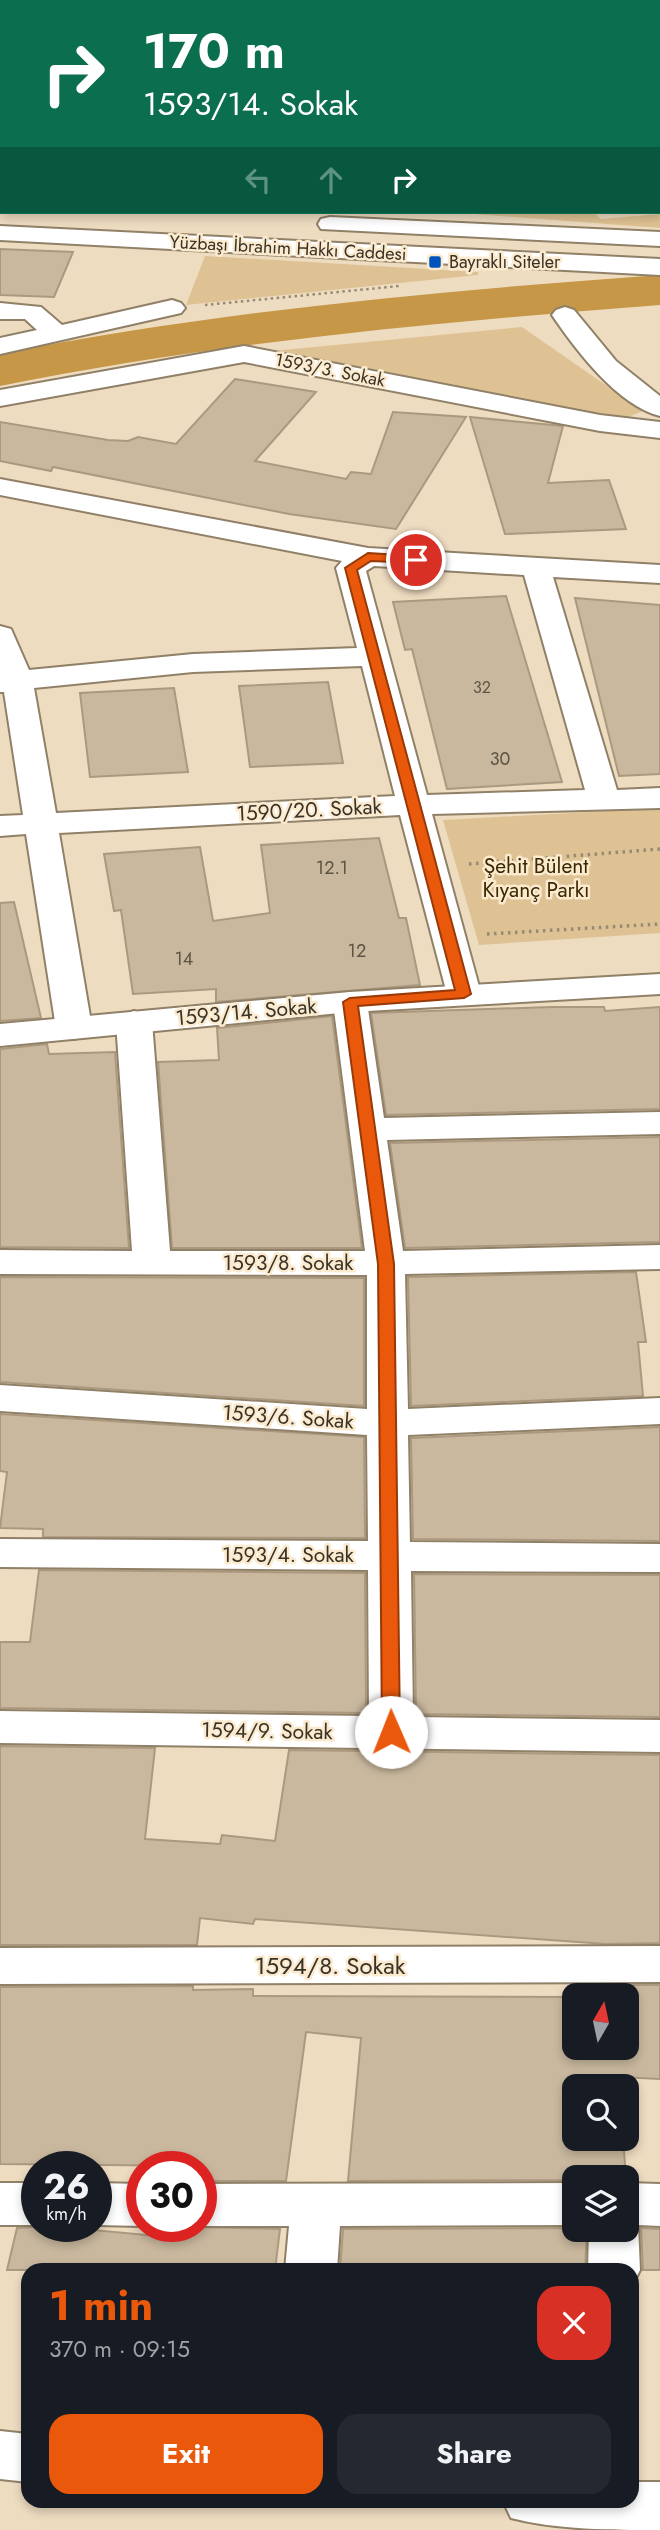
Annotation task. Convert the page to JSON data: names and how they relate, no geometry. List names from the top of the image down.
{
  "streets": {
    "street": [
      "Yüzbaşı İbrahim Hakkı Caddesi",
      "1593/3. Sokak",
      "1590/20. Sokak",
      "1593/14. Sokak",
      "1593/8. Sokak",
      "1593/6. Sokak",
      "1593/4. Sokak",
      "1594/9. Sokak",
      "1594/8. Sokak"
    ]
  },
  "parks": ["Şehit Bülent Kıyanç Parkı"],
  "places": {
    "transit": ["Bayraklı Siteler"]
  },
  "house_numbers": [
    "32",
    "30",
    "12.1",
    "12",
    "14"
  ],
  "north": "top",
  "page": {
    "turn": ["170 m", "1593/14. Sokak"],
    "speed": "26 km/h",
    "limit": "30",
    "heading": ["1 min", "370 m · 09:15"],
    "buttons": ["Exit", "Share"]
  }
}
